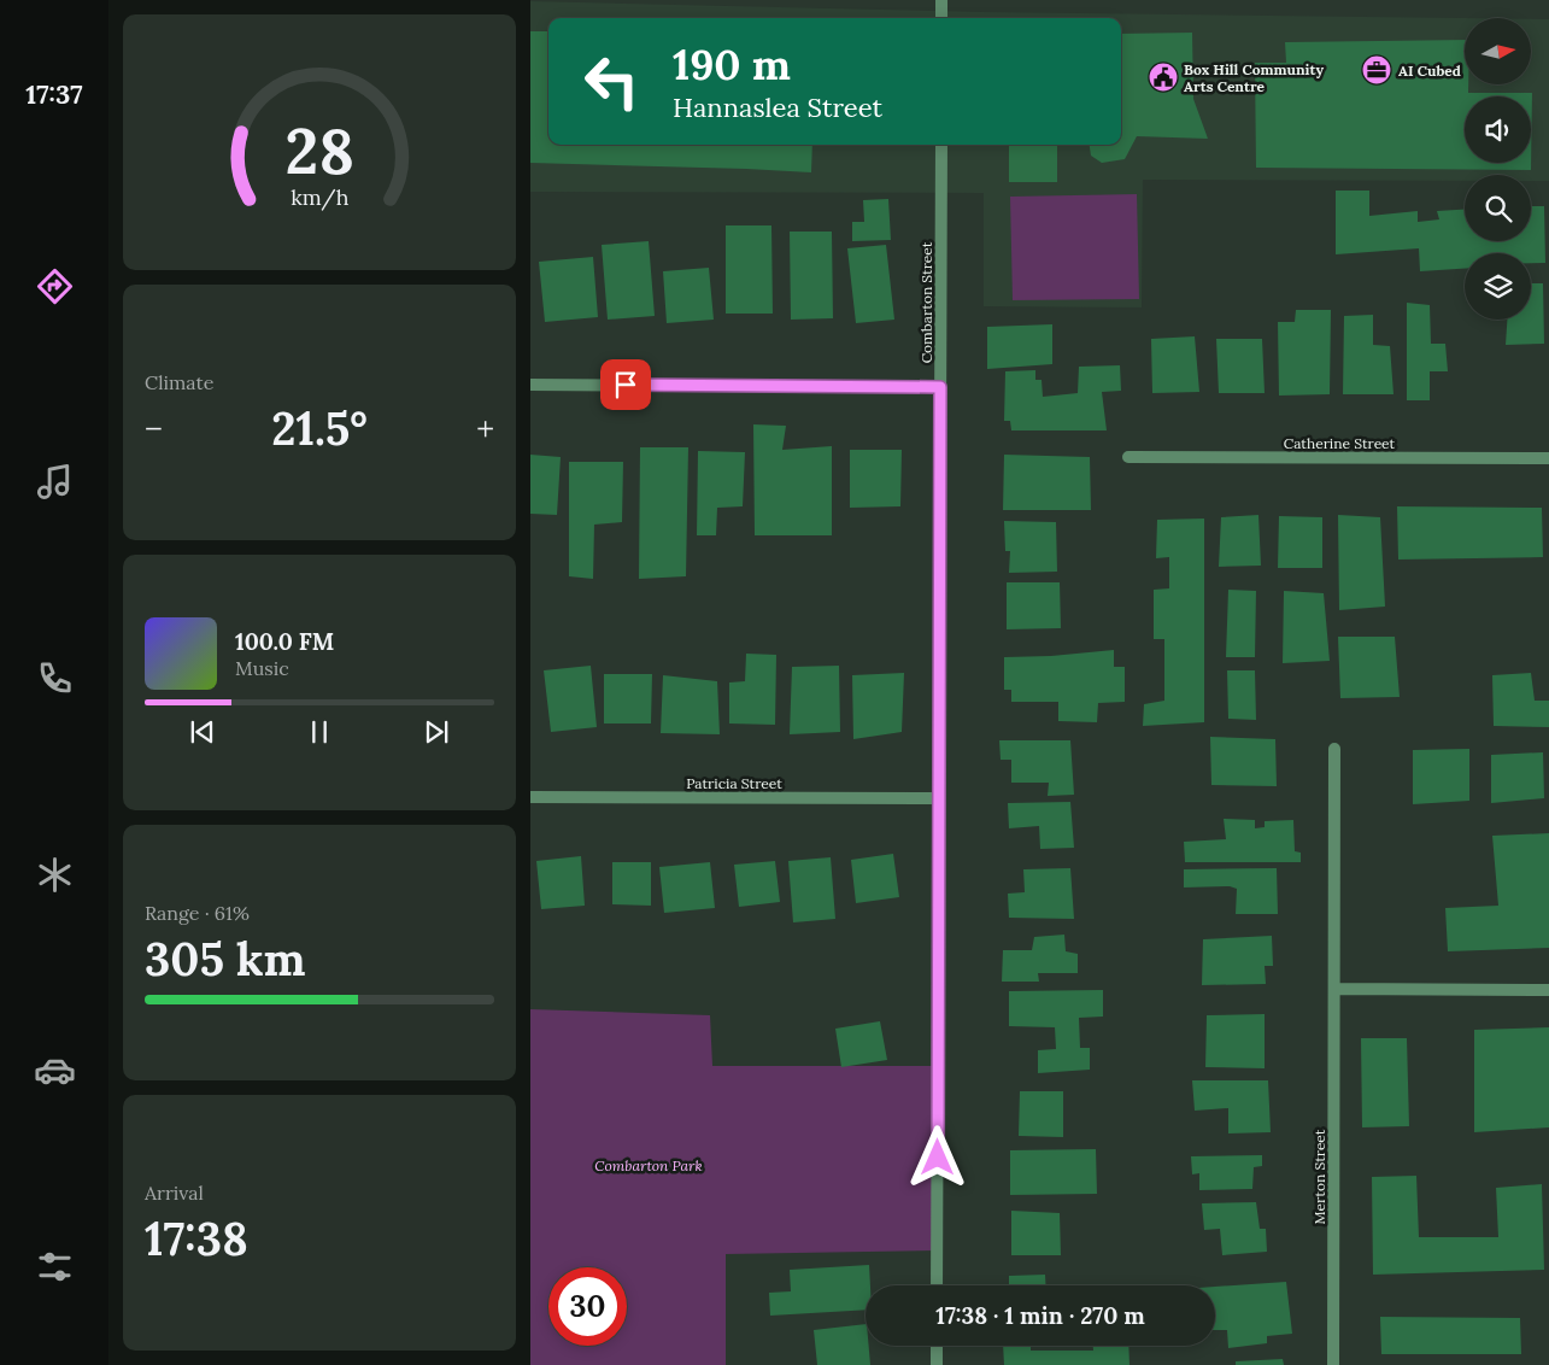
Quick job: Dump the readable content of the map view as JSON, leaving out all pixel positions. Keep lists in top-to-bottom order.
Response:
{
  "streets": {
    "street": [
      "Combarton Street",
      "Catherine Street",
      "Patricia Street",
      "Merton Street"
    ]
  },
  "crossings": [
    ["Combarton Street", "Patricia Street"]
  ],
  "parks": ["Combarton Park"],
  "places": {
    "office": ["AI Cubed"],
    "public building": ["Box Hill Community Arts Centre"]
  },
  "north": "right",
  "page": {
    "tabs": "17:37",
    "turn": ["190 m", "Hannaslea Street"],
    "tile": [
      "Climate",
      ["Range · 61%", "305 km"],
      ["Arrival", "17:38"]
    ],
    "heat": ["−", "21.5°", "+"],
    "song": ["100.0 FM", "Music"],
    "limit": "30",
    "trip": "17:38 · 1 min · 270 m",
    "gauge": ["28", "km/h"]
  }
}
